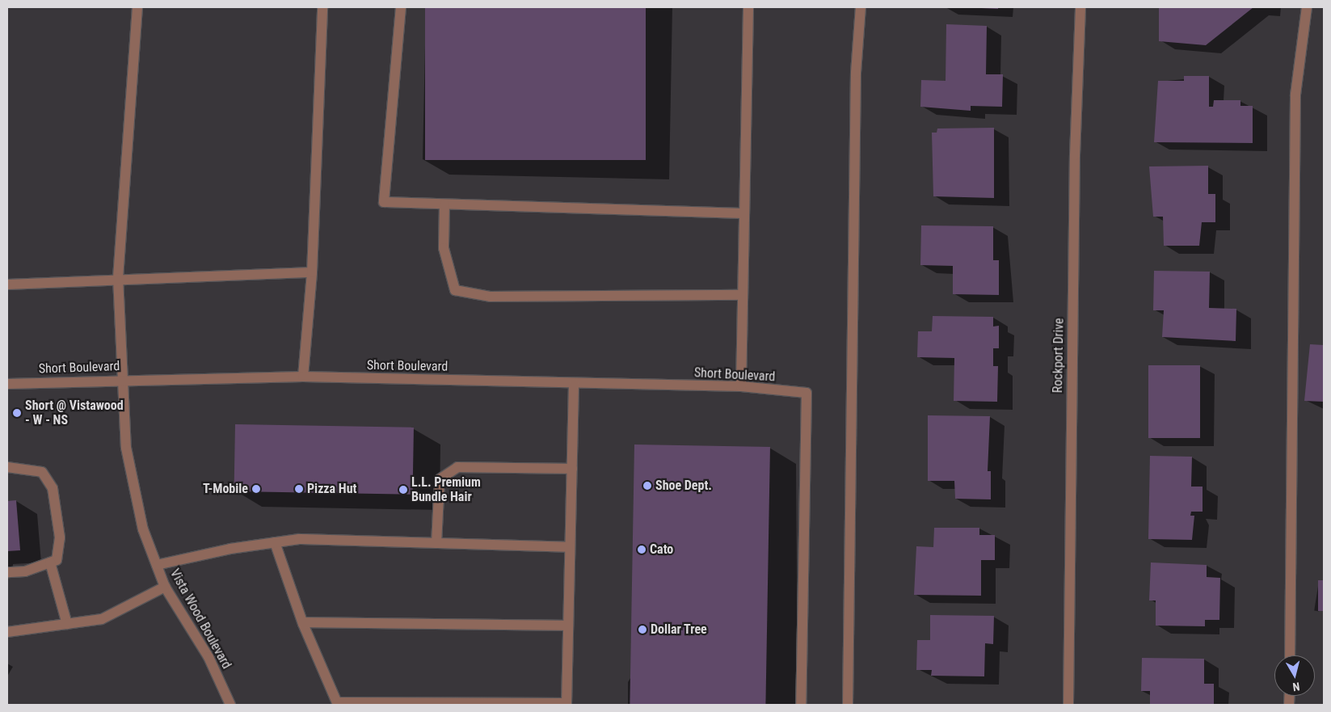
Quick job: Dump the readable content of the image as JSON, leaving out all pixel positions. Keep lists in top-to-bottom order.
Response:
{
  "streets": {
    "street": ["Rockport Drive", "Short Boulevard", "Vista Wood Boulevard"]
  },
  "crossings": [
    ["Short Boulevard", "Vista Wood Boulevard"]
  ],
  "places": [
    "Short @ Vistawood - W - NS",
    "Shoe Dept.",
    "T-Mobile",
    "Pizza Hut",
    "L.L. Premium Bundle Hair",
    "Cato",
    "Dollar Tree"
  ],
  "north": "bottom"
}
